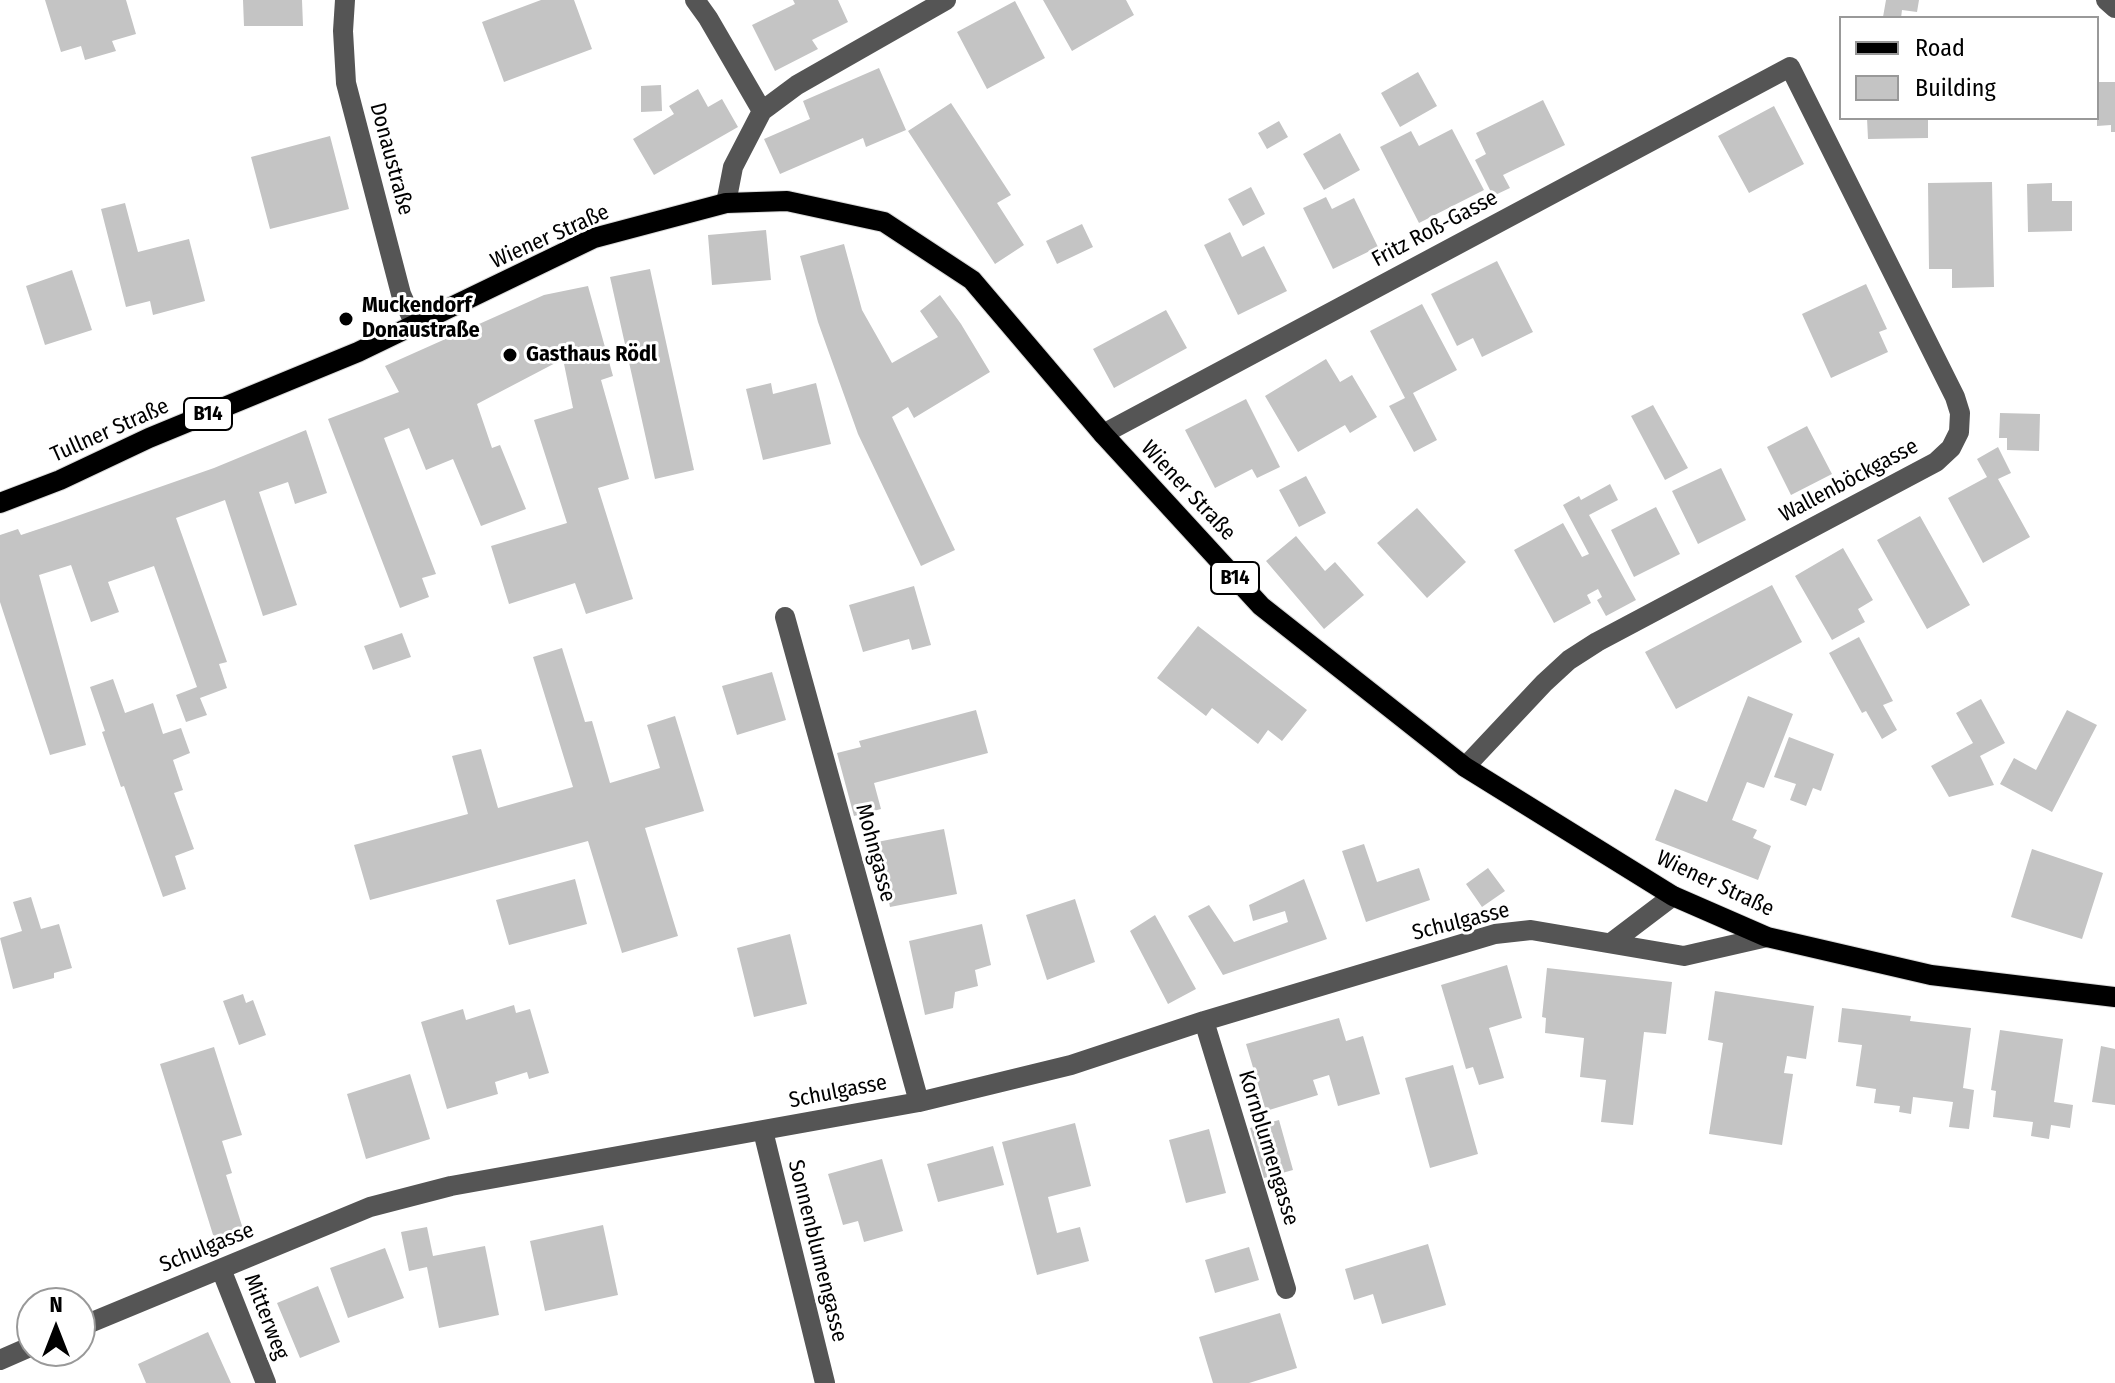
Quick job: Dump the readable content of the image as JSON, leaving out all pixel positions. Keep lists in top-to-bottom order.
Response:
{
  "streets": {
    "main road": ["Wiener Straße", "B14", "Tullner Straße"],
    "street": [
      "Donaustraße",
      "Fritz Roß-Gasse",
      "Wallenböckgasse",
      "Mohngasse",
      "Schulgasse",
      "Kornblumengasse",
      "Sonnenblumengasse",
      "Mitterweg"
    ]
  },
  "crossings": [
    ["Donaustraße", "Wiener Straße"],
    ["Donaustraße", "Tullner Straße"],
    ["Fritz Roß-Gasse", "Wiener Straße"],
    ["Fritz Roß-Gasse", "Wallenböckgasse"],
    ["Wiener Straße", "Tullner Straße"],
    ["Wiener Straße", "Wallenböckgasse"],
    ["Wiener Straße", "Schulgasse"],
    ["Mohngasse", "Schulgasse"],
    ["Schulgasse", "Kornblumengasse"],
    ["Schulgasse", "Sonnenblumengasse"],
    ["Schulgasse", "Mitterweg"]
  ],
  "places": ["Muckendorf Donaustraße", "Gasthaus Rödl"],
  "legend": ["Road", "Building"],
  "north": "top"
}
